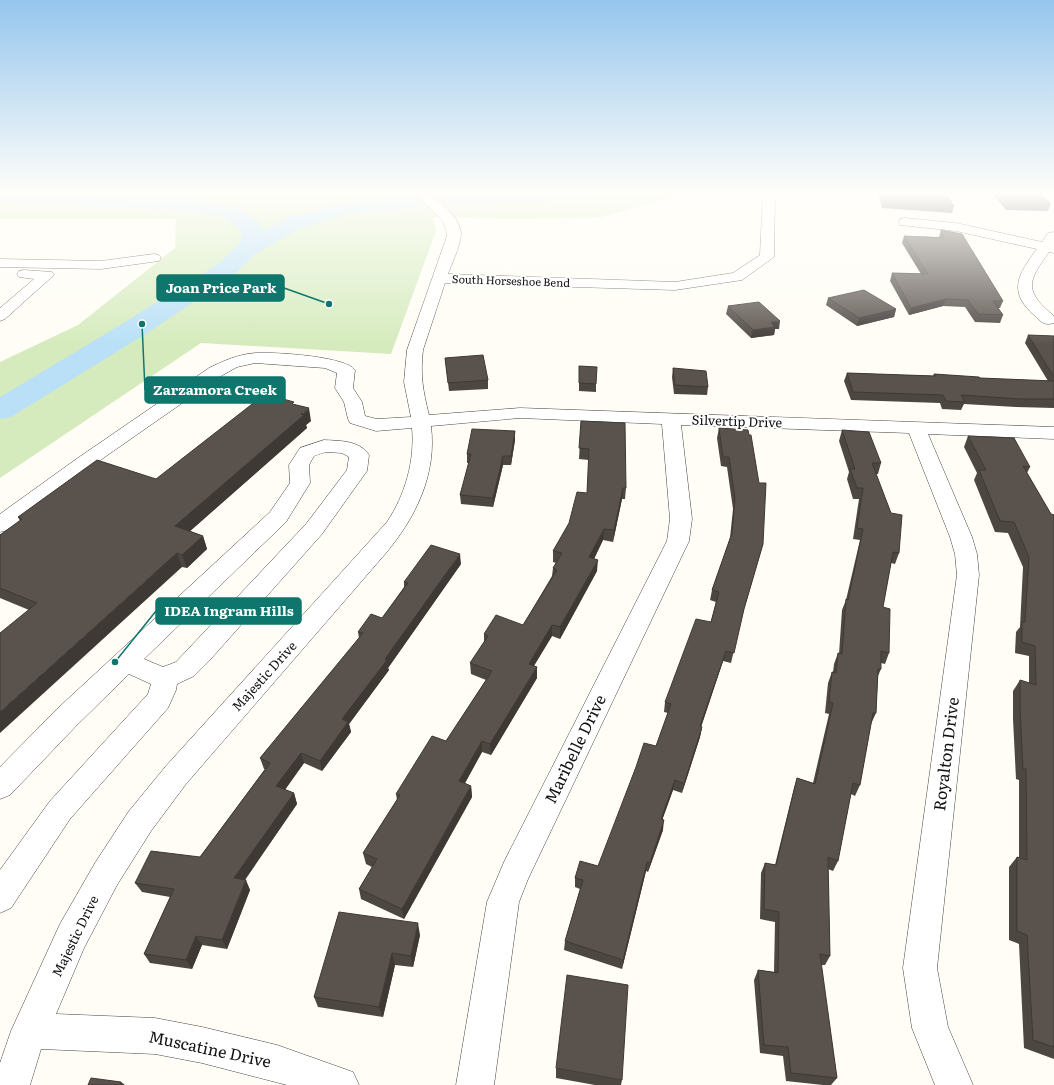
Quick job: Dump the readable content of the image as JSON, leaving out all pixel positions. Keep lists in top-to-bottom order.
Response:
{
  "streets": {
    "street": [
      "South Horseshoe Bend",
      "Silvertip Drive",
      "Majestic Drive",
      "Maribelle Drive",
      "Royalton Drive",
      "Muscatine Drive"
    ]
  },
  "crossings": [
    ["South Horseshoe Bend", "Majestic Drive"],
    ["Silvertip Drive", "Majestic Drive"],
    ["Silvertip Drive", "Maribelle Drive"],
    ["Silvertip Drive", "Royalton Drive"],
    ["Majestic Drive", "Muscatine Drive"]
  ],
  "places": ["Joan Price Park", "Zarzamora Creek", "IDEA Ingram Hills"]
}
